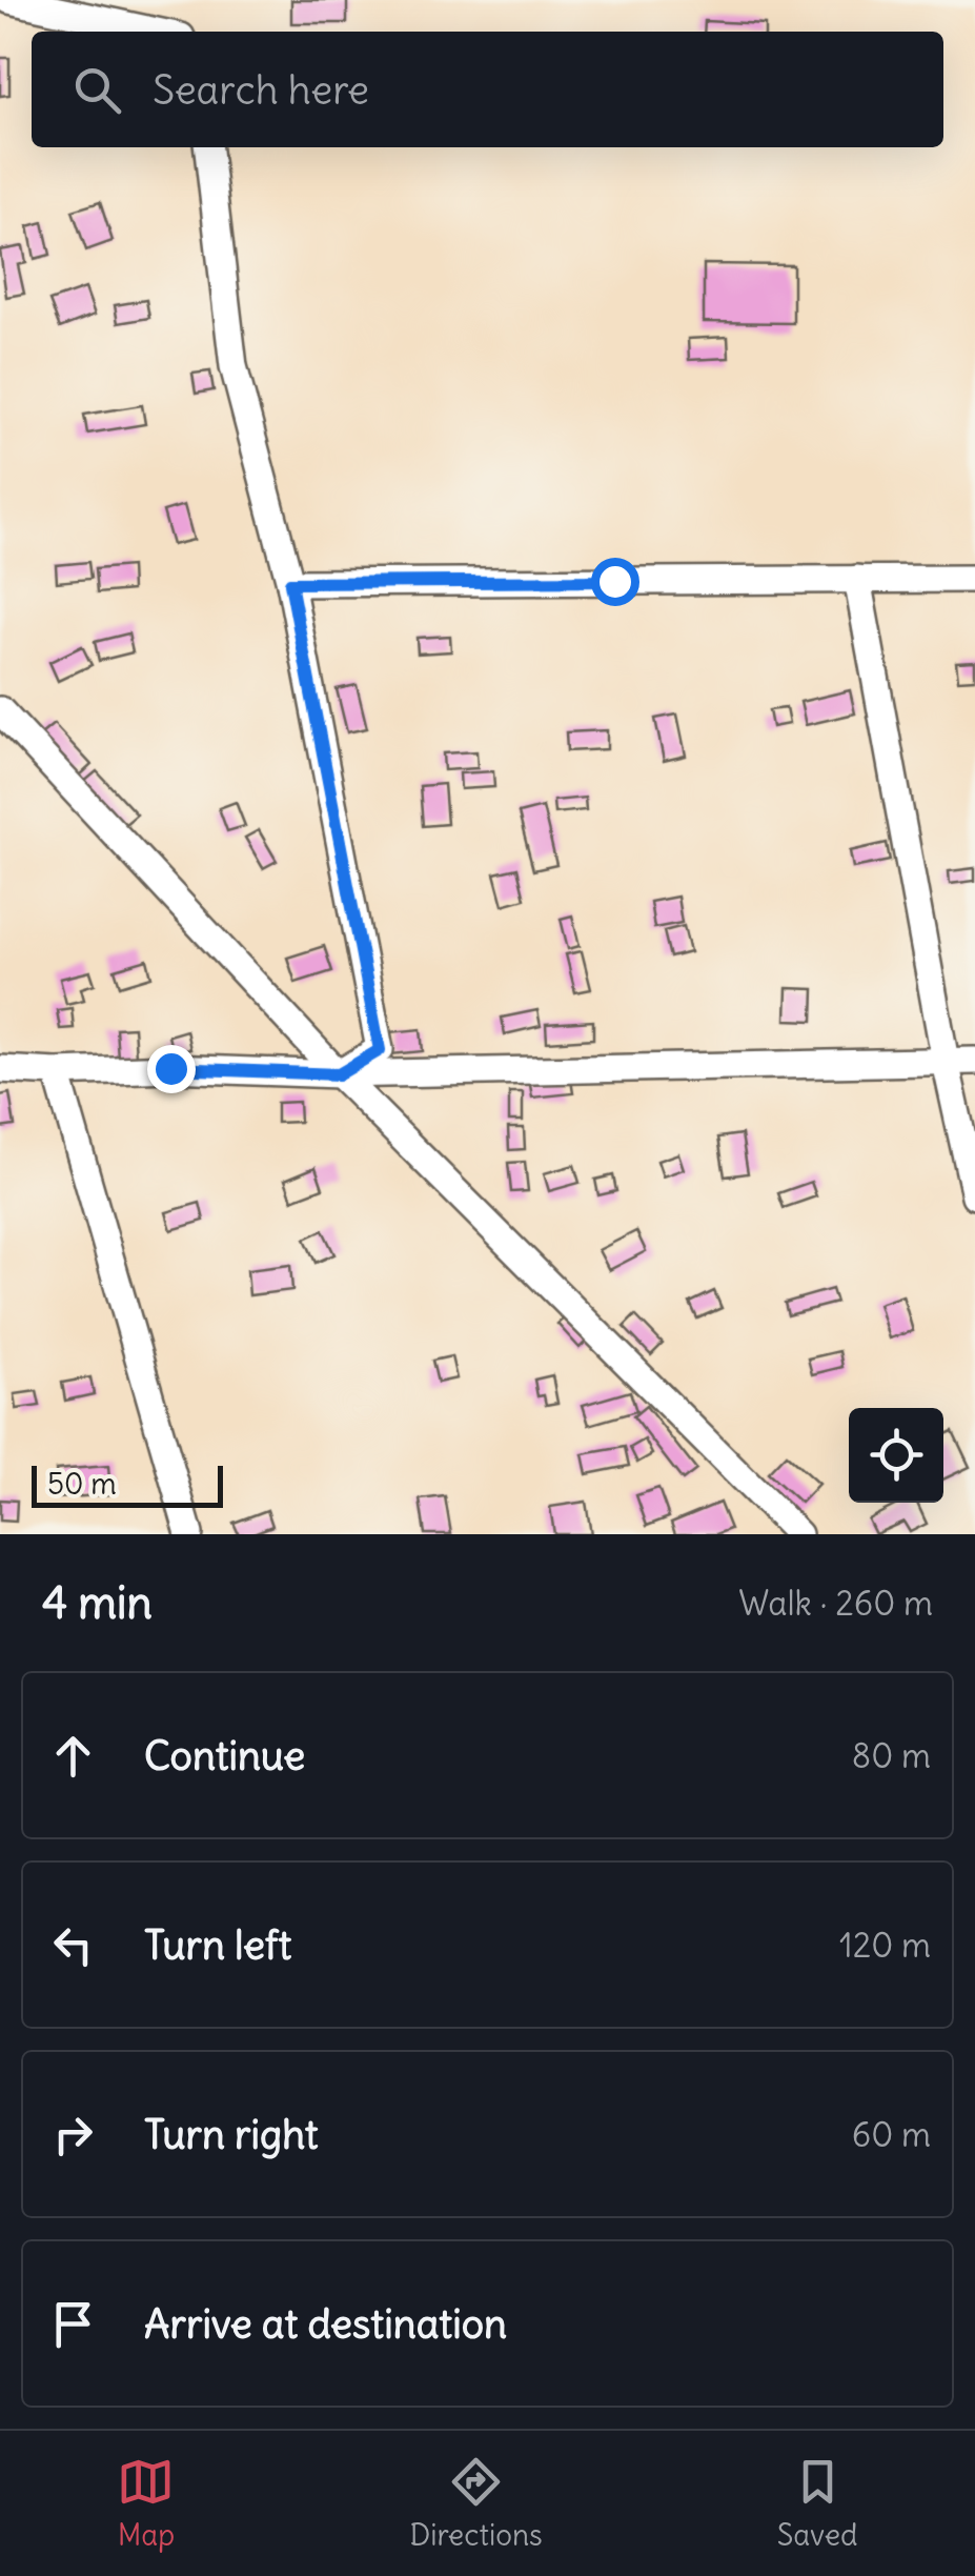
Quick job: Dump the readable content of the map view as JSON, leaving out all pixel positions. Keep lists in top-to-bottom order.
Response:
{
  "scale_bar": "50 m",
  "page": {
    "search": "Search here",
    "scale": "50 m",
    "heading": ["4 min", "Walk · 260 m"],
    "list": [
      ["Continue", "80 m"],
      ["Turn left", "120 m"],
      ["Turn right", "60 m"],
      "Arrive at destination"
    ],
    "nav": ["Map", "Directions", "Saved"]
  }
}
